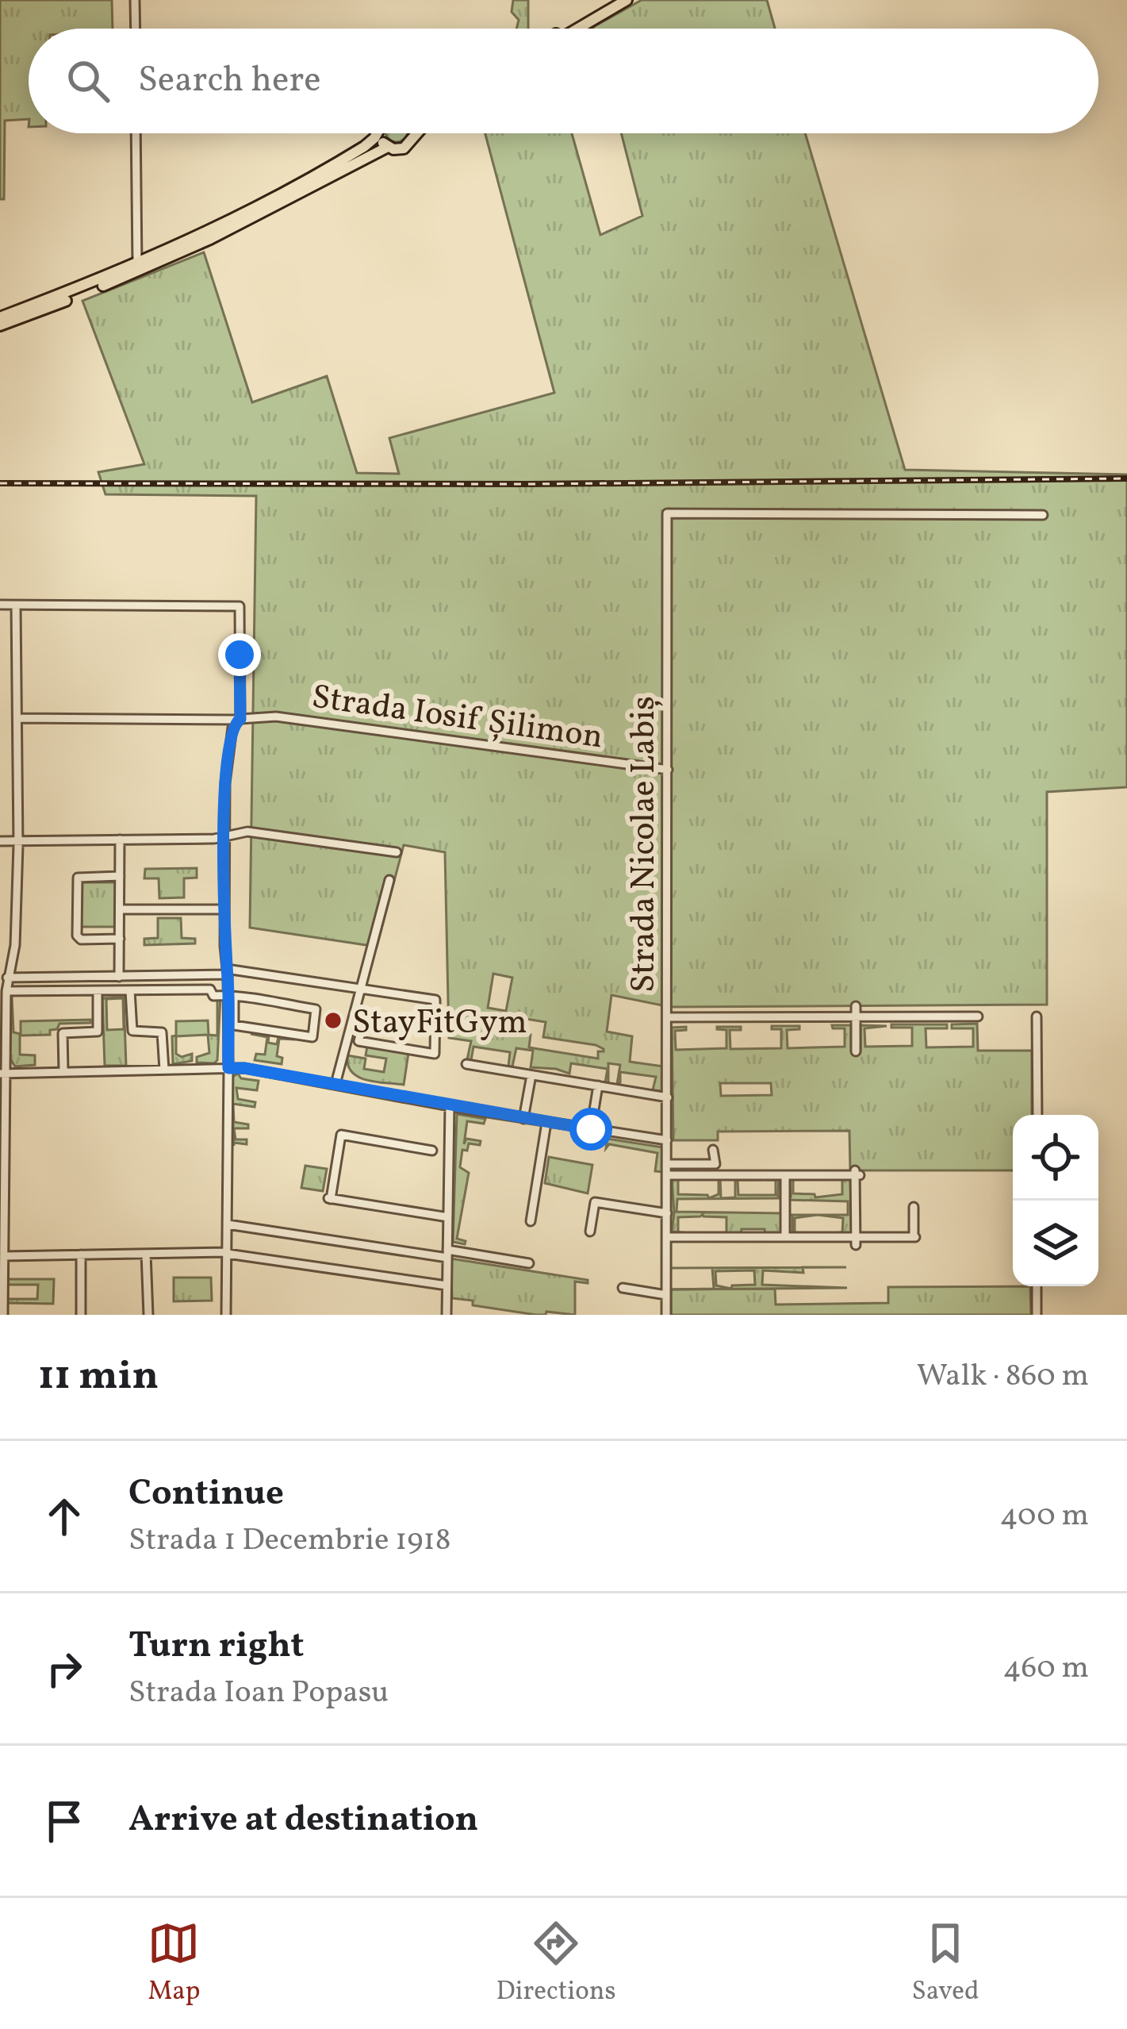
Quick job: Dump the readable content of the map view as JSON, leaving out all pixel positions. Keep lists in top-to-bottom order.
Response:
{
  "streets": {
    "street": ["Strada Iosif Șilimon", "Strada Nicolae Labiș"]
  },
  "crossings": [
    ["Strada Iosif Șilimon", "Strada Nicolae Labiș"]
  ],
  "places": ["StayFitGym"],
  "page": {
    "search": "Search here",
    "heading": ["11 min", "Walk · 860 m"],
    "list": [
      ["Continue", "Strada 1 Decembrie 1918", "400 m"],
      ["Turn right", "Strada Ioan Popasu", "460 m"],
      "Arrive at destination"
    ],
    "nav": ["Map", "Directions", "Saved"]
  }
}
